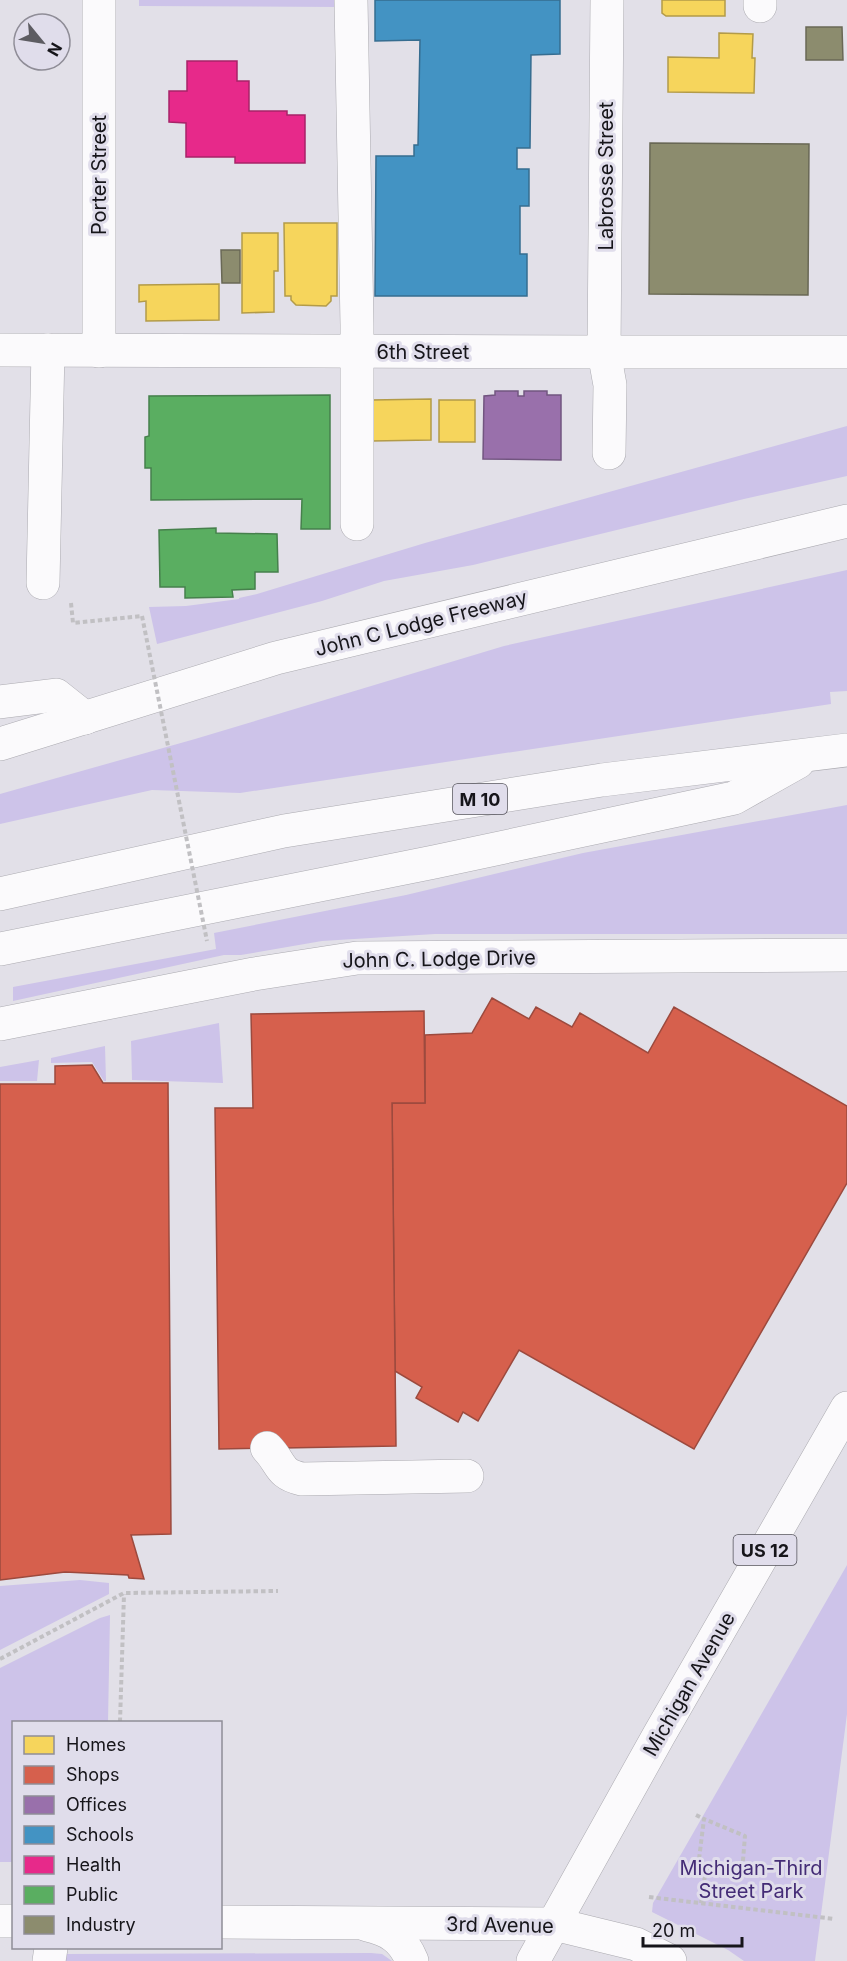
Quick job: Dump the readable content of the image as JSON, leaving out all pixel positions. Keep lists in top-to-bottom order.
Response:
{
  "streets": {
    "main road": [
      "Porter Street",
      "Labrosse Street",
      "6th Street",
      "John C Lodge Freeway",
      "M 10",
      "John C. Lodge Drive",
      "US 12",
      "Michigan Avenue",
      "3rd Avenue"
    ]
  },
  "crossings": [
    ["Porter Street", "6th Street"],
    ["Labrosse Street", "6th Street"],
    ["Michigan Avenue", "3rd Avenue"]
  ],
  "parks": ["Michigan-Third Street Park"],
  "legend": [
    "Homes",
    "Shops",
    "Offices",
    "Schools",
    "Health",
    "Public",
    "Industry"
  ],
  "scale_bar": "20 m",
  "north": "bottom right"
}
